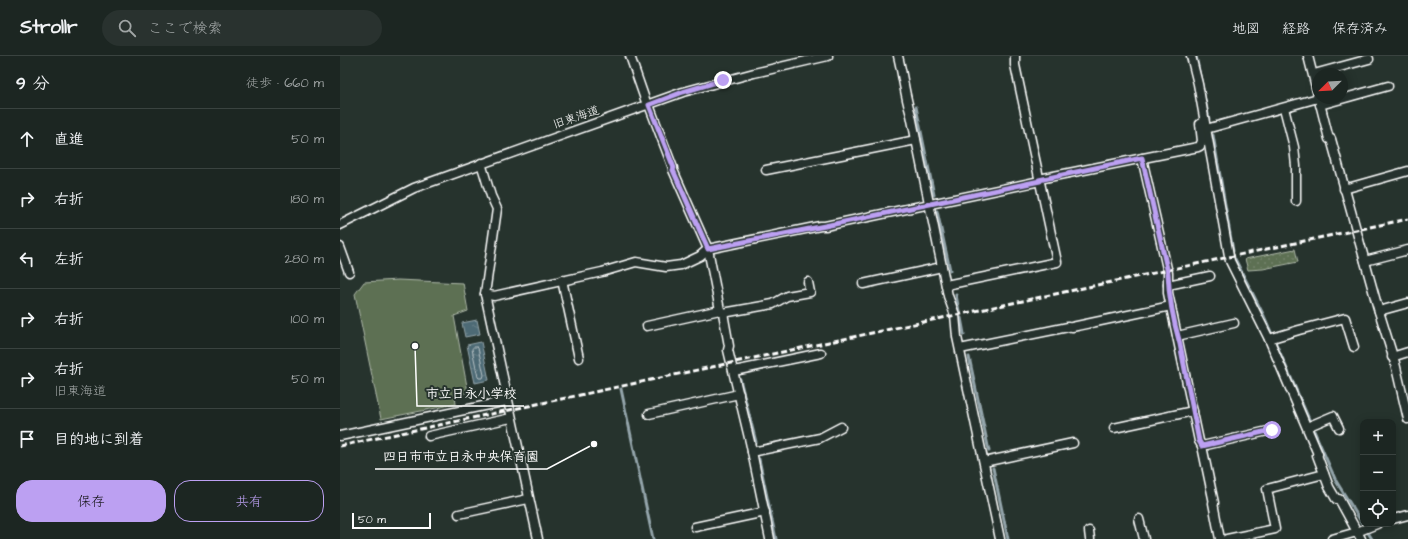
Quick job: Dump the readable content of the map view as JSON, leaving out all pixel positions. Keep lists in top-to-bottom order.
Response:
{
  "streets": {
    "street": ["旧東海道"]
  },
  "places": ["市立日永小学校", "四日市市立日永中央保育園"],
  "scale_bar": "50 m",
  "north": "bottom left",
  "page": {
    "header": "Strollr",
    "search": "ここで検索",
    "nav": ["地図", "経路", "保存済み"],
    "heading": ["9 分", "徒歩 · 660 m"],
    "list": [
      ["直進", "50 m"],
      ["右折", "180 m"],
      ["左折", "280 m"],
      ["右折", "100 m"],
      ["右折", "旧東海道", "50 m"],
      "目的地に到着"
    ],
    "map_buttons": ["+", "−"],
    "buttons": ["保存", "共有"],
    "scale": "50 m"
  }
}
